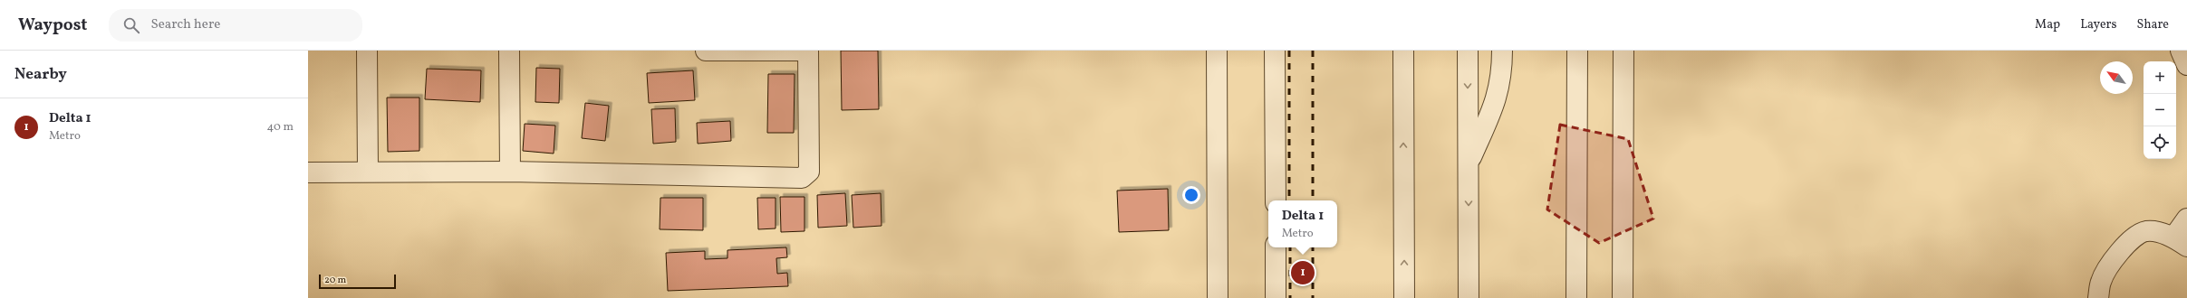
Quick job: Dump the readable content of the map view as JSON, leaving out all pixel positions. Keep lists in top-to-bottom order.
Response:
{
  "scale_bar": "20 m",
  "north": "top left",
  "page": {
    "header": "Waypost",
    "search": "Search here",
    "nav": ["Map", "Layers", "Share"],
    "heading": "Nearby",
    "map_buttons": ["+", "−"],
    "list": [
      {
        "mark": "1",
        "name": "Delta 1",
        "note": "Metro",
        "value": "40 m"
      }
    ],
    "popup": ["Delta 1", "Metro"],
    "pins": "1",
    "scale": "20 m"
  }
}
